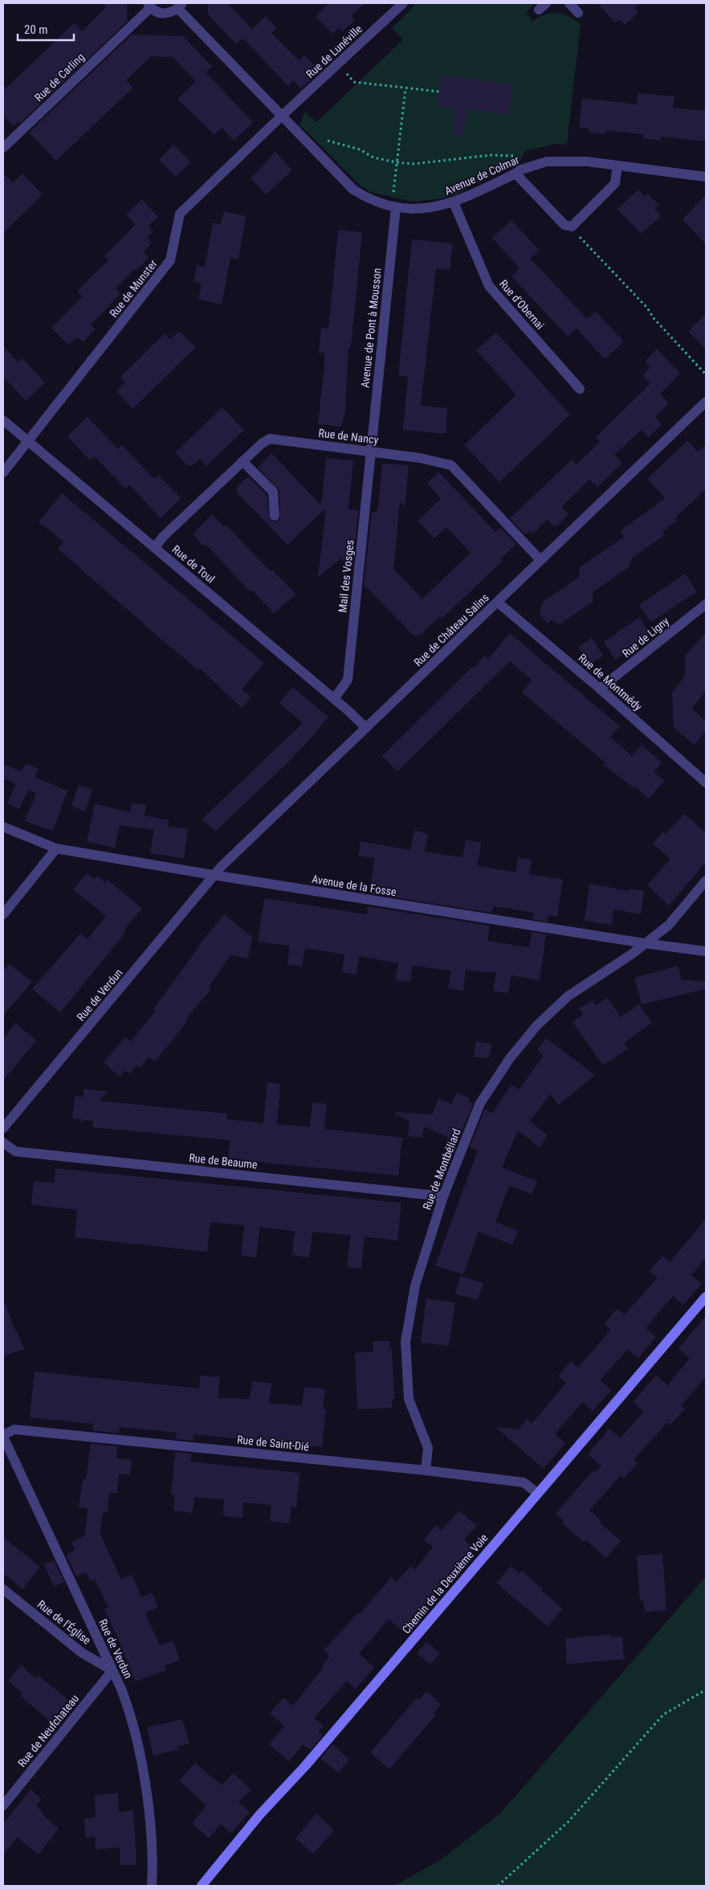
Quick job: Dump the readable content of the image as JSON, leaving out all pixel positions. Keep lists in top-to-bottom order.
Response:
{
  "streets": {
    "street": [
      "Rue de Lunéville",
      "Rue de Carling",
      "Avenue de Colmar",
      "Rue de Munster",
      "Rue d'Obernai",
      "Avenue de Pont à Mousson",
      "Rue de Nancy",
      "Rue de Toul",
      "Mail des Vosges",
      "Rue de Château Salins",
      "Rue de Ligny",
      "Rue de Montmédy",
      "Avenue de la Fosse",
      "Rue de Verdun",
      "Rue de Beaume",
      "Rue de Montbéliard",
      "Rue de Saint-Dié",
      "Chemin de la Deuxième Voie",
      "Rue de l'Église",
      "Rue de Neufchateau"
    ]
  },
  "crossings": [
    ["Rue de Lunéville", "Avenue de Colmar"],
    ["Rue de Lunéville", "Rue de Munster"],
    ["Avenue de Colmar", "Rue de Munster"],
    ["Avenue de Colmar", "Rue d'Obernai"],
    ["Avenue de Colmar", "Avenue de Pont à Mousson"],
    ["Rue de Munster", "Rue de Toul"],
    ["Avenue de Pont à Mousson", "Rue de Nancy"],
    ["Avenue de Pont à Mousson", "Mail des Vosges"],
    ["Rue de Nancy", "Rue de Toul"],
    ["Rue de Nancy", "Mail des Vosges"],
    ["Rue de Nancy", "Rue de Château Salins"],
    ["Rue de Toul", "Mail des Vosges"],
    ["Rue de Toul", "Rue de Château Salins"],
    ["Rue de Château Salins", "Rue de Montmédy"],
    ["Rue de Château Salins", "Avenue de la Fosse"],
    ["Rue de Château Salins", "Rue de Verdun"],
    ["Rue de Ligny", "Rue de Montmédy"],
    ["Avenue de la Fosse", "Rue de Verdun"],
    ["Avenue de la Fosse", "Rue de Montbéliard"],
    ["Rue de Verdun", "Rue de Saint-Dié"],
    ["Rue de Verdun", "Rue de l'Église"],
    ["Rue de Verdun", "Rue de Neufchateau"],
    ["Rue de Beaume", "Rue de Montbéliard"],
    ["Rue de Montbéliard", "Rue de Saint-Dié"],
    ["Rue de Saint-Dié", "Chemin de la Deuxième Voie"],
    ["Rue de l'Église", "Rue de Neufchateau"]
  ],
  "scale_bar": "20 m"
}
